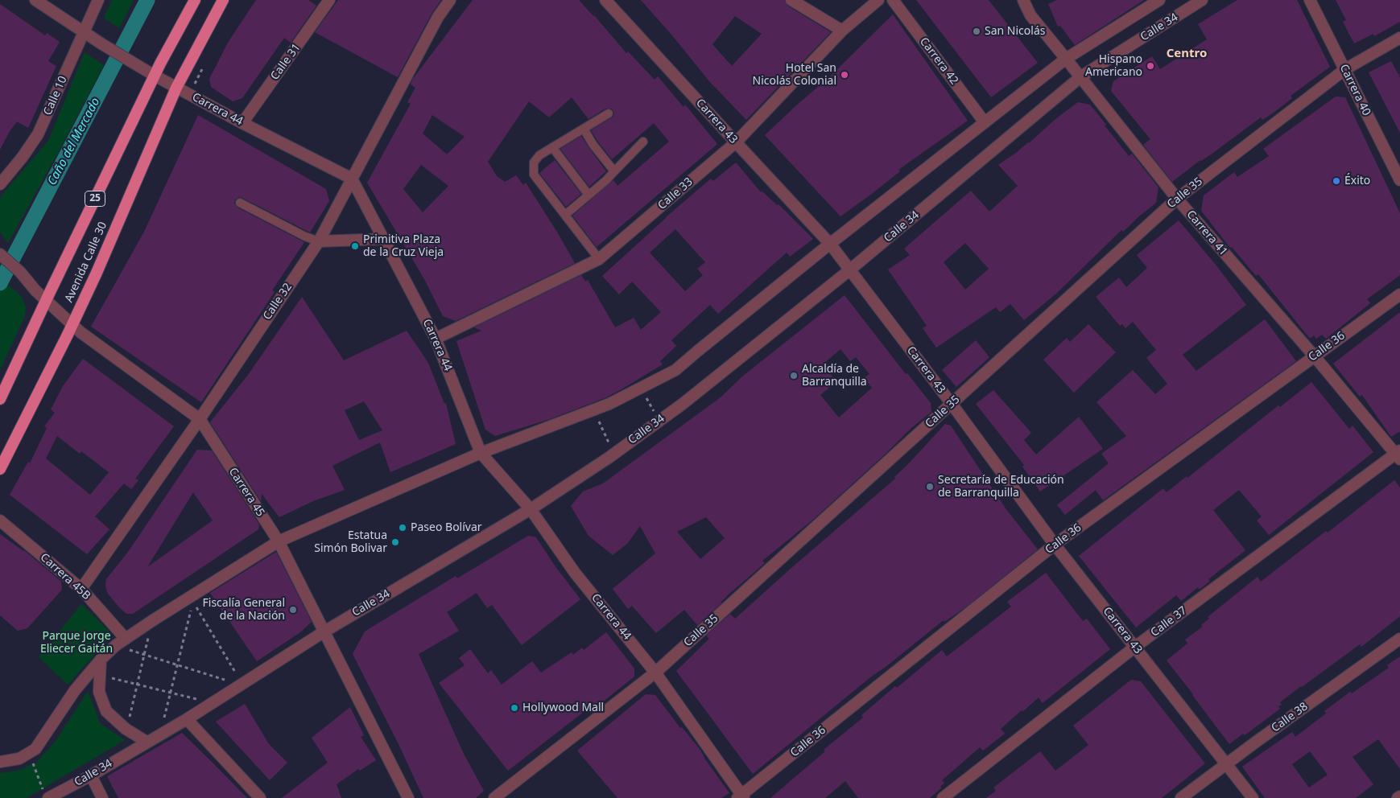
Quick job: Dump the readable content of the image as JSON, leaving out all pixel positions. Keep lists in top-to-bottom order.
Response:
{
  "streets": {
    "highway": ["25", "Avenida Calle 30"],
    "street": [
      "Calle 34",
      "Carrera 42",
      "Calle 31",
      "Carrera 40",
      "Calle 10",
      "Carrera 44",
      "Carrera 43",
      "Calle 35",
      "Calle 33",
      "Carrera 41",
      "Calle 32",
      "Calle 36",
      "Carrera 45",
      "Carrera 45B",
      "Calle 37",
      "Calle 38"
    ]
  },
  "crossings": [
    ["Calle 34", "Carrera 42"],
    ["Calle 34", "Carrera 44"],
    ["Calle 34", "Carrera 43"],
    ["Calle 34", "Carrera 41"],
    ["Calle 34", "Carrera 45"],
    ["Calle 34", "Carrera 45B"],
    ["Calle 31", "Carrera 44"],
    ["Carrera 40", "Calle 35"],
    ["Calle 10", "Carrera 44"],
    ["Carrera 44", "Calle 35"],
    ["Carrera 44", "Calle 33"],
    ["Carrera 44", "Avenida Calle 30"],
    ["Carrera 44", "Calle 32"],
    ["Carrera 44", "Calle 36"],
    ["Carrera 43", "Calle 35"],
    ["Carrera 43", "Calle 33"],
    ["Carrera 43", "Calle 36"],
    ["Carrera 43", "Calle 37"],
    ["Carrera 43", "Calle 38"],
    ["Calle 35", "Carrera 41"],
    ["Carrera 41", "Calle 36"],
    ["Carrera 41", "Calle 37"],
    ["Avenida Calle 30", "Carrera 45"],
    ["Calle 32", "Carrera 45"],
    ["Calle 32", "Carrera 45B"]
  ],
  "districts": ["Centro"],
  "water": ["Caño del Mercado"],
  "parks": ["Parque Jorge Eliecer Gaitán"],
  "places": [
    "San Nicolás",
    "Hispano Americano",
    "Hotel San Nicolás Colonial",
    "Éxito",
    "Primitiva Plaza de la Cruz Vieja",
    "Alcaldía de Barranquilla",
    "Secretaría de Educación de Barranquilla",
    "Paseo Bolívar",
    "Estatua Simón Bolivar",
    "Fiscalía General de la Nación",
    "Hollywood Mall"
  ]
}
